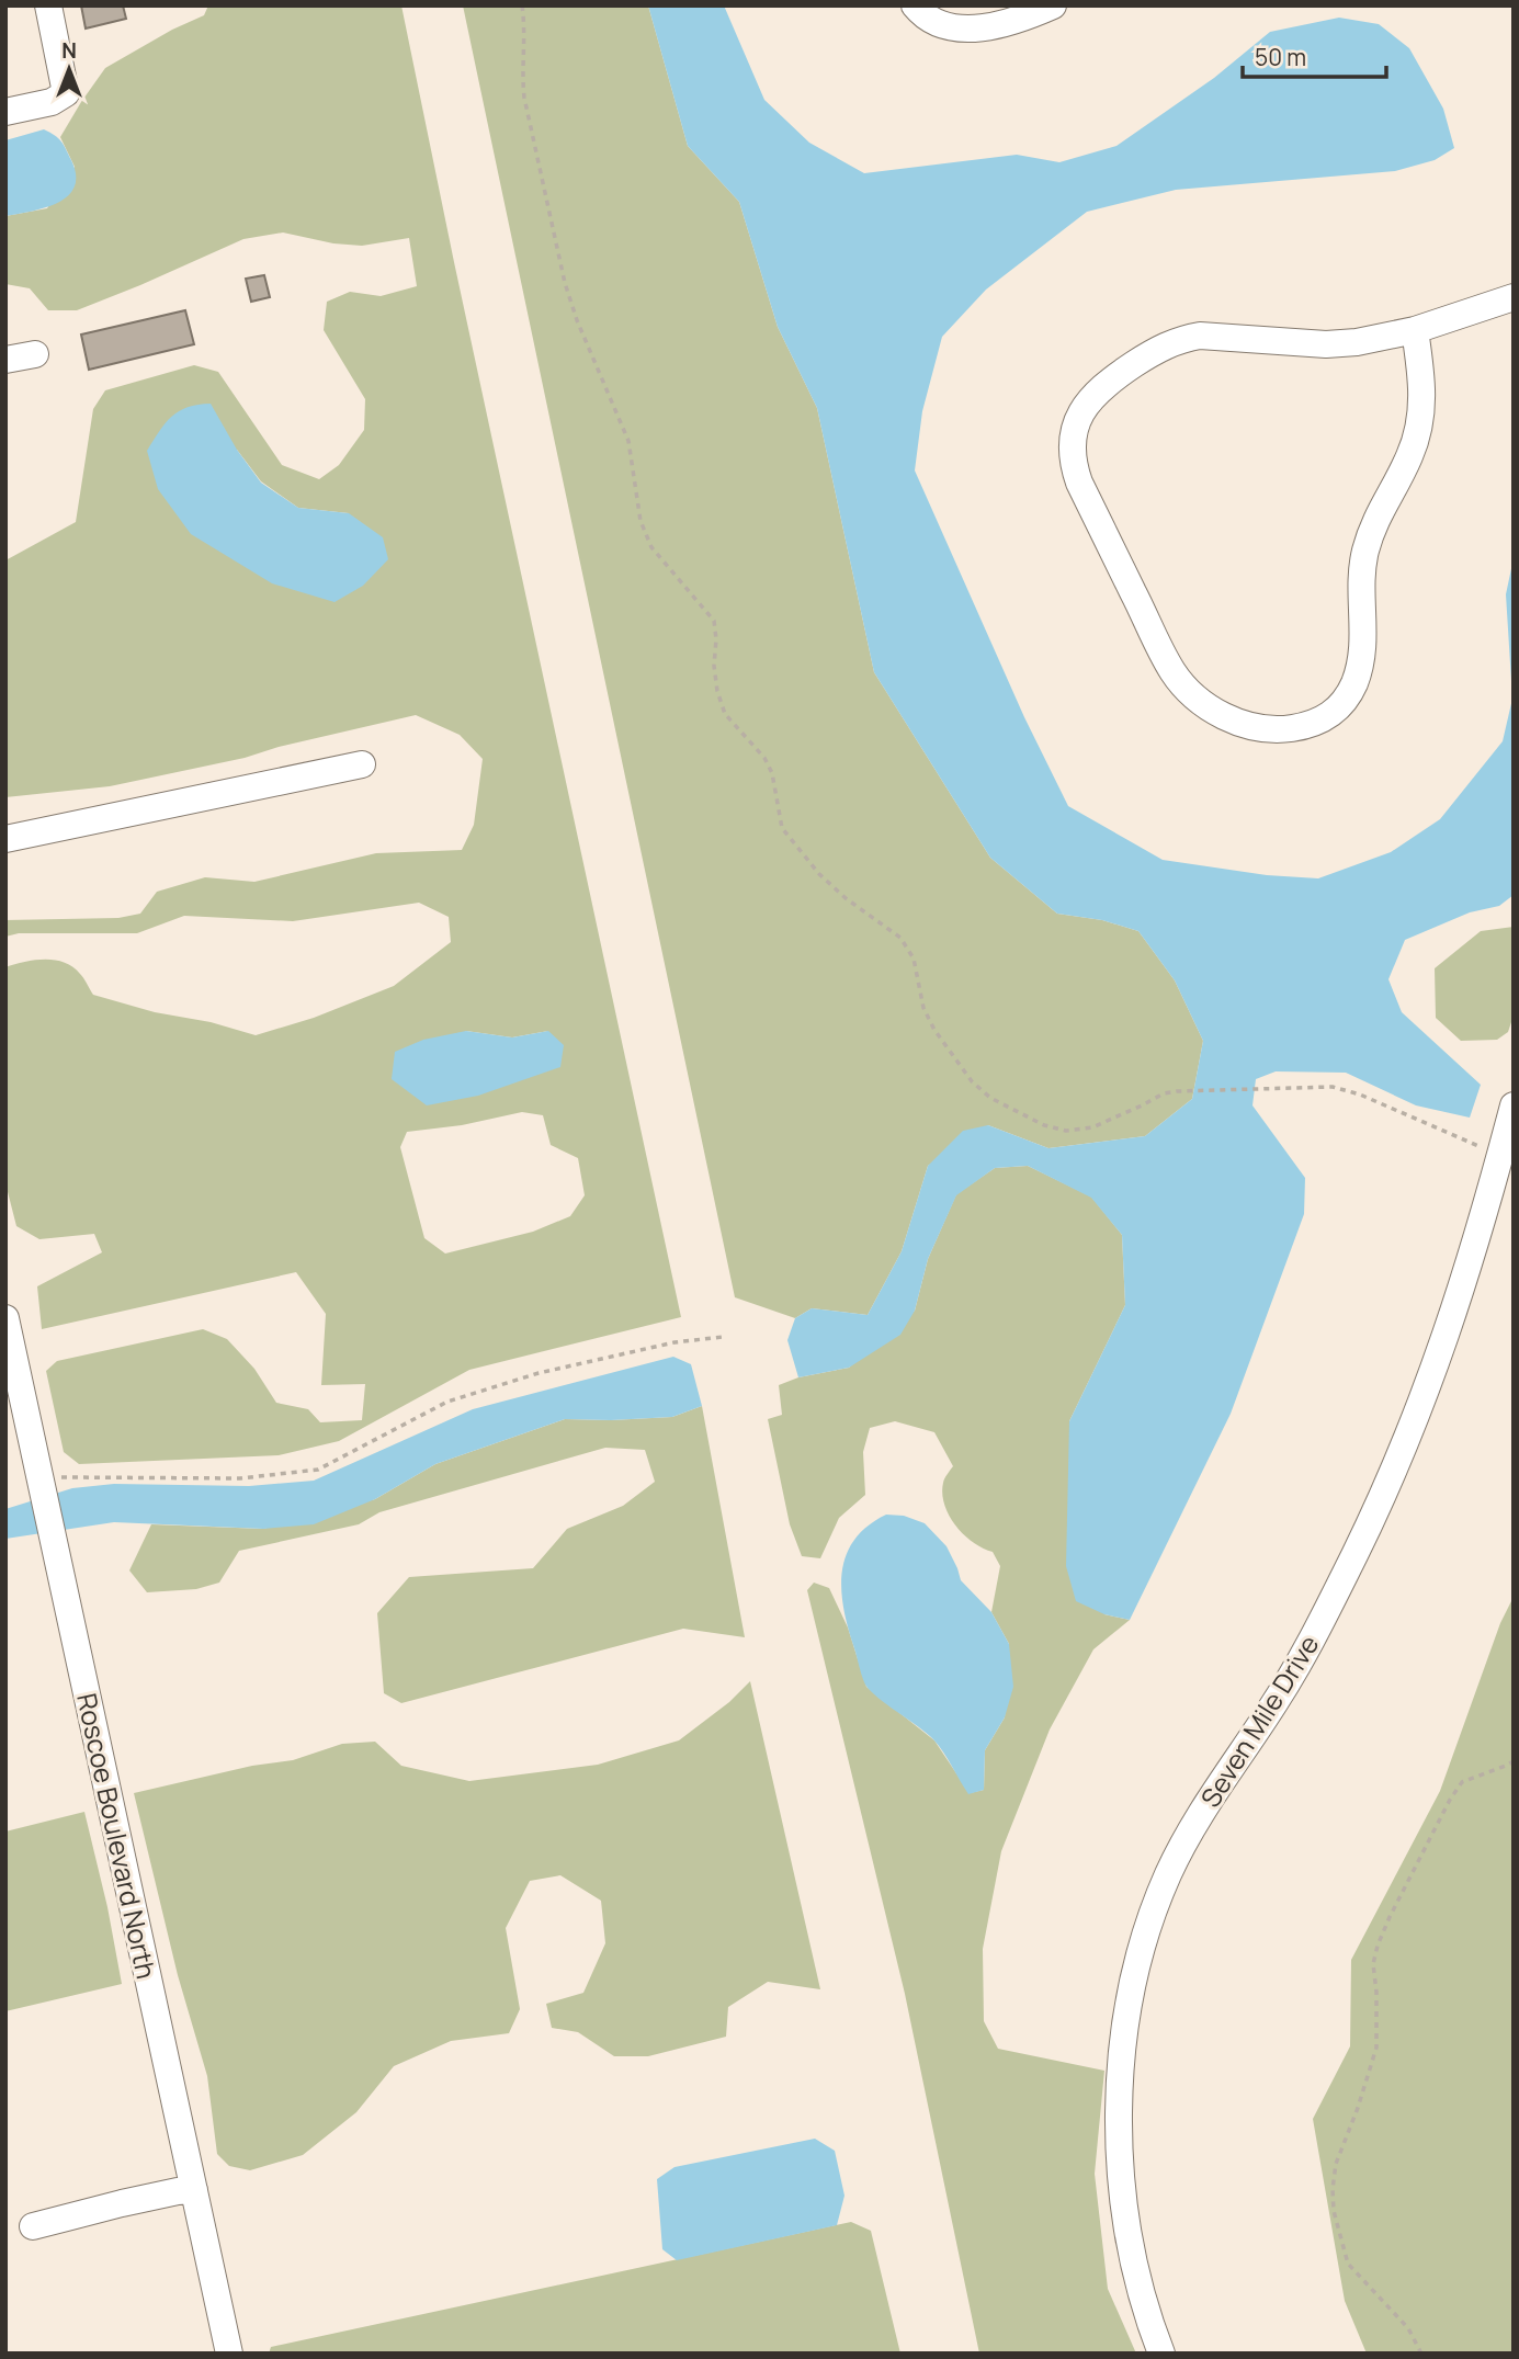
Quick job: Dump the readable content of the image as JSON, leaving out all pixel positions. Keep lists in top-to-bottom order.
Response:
{
  "streets": {
    "street": ["Seven Mile Drive", "Roscoe Boulevard North"]
  },
  "scale_bar": "50 m",
  "north": "top"
}
